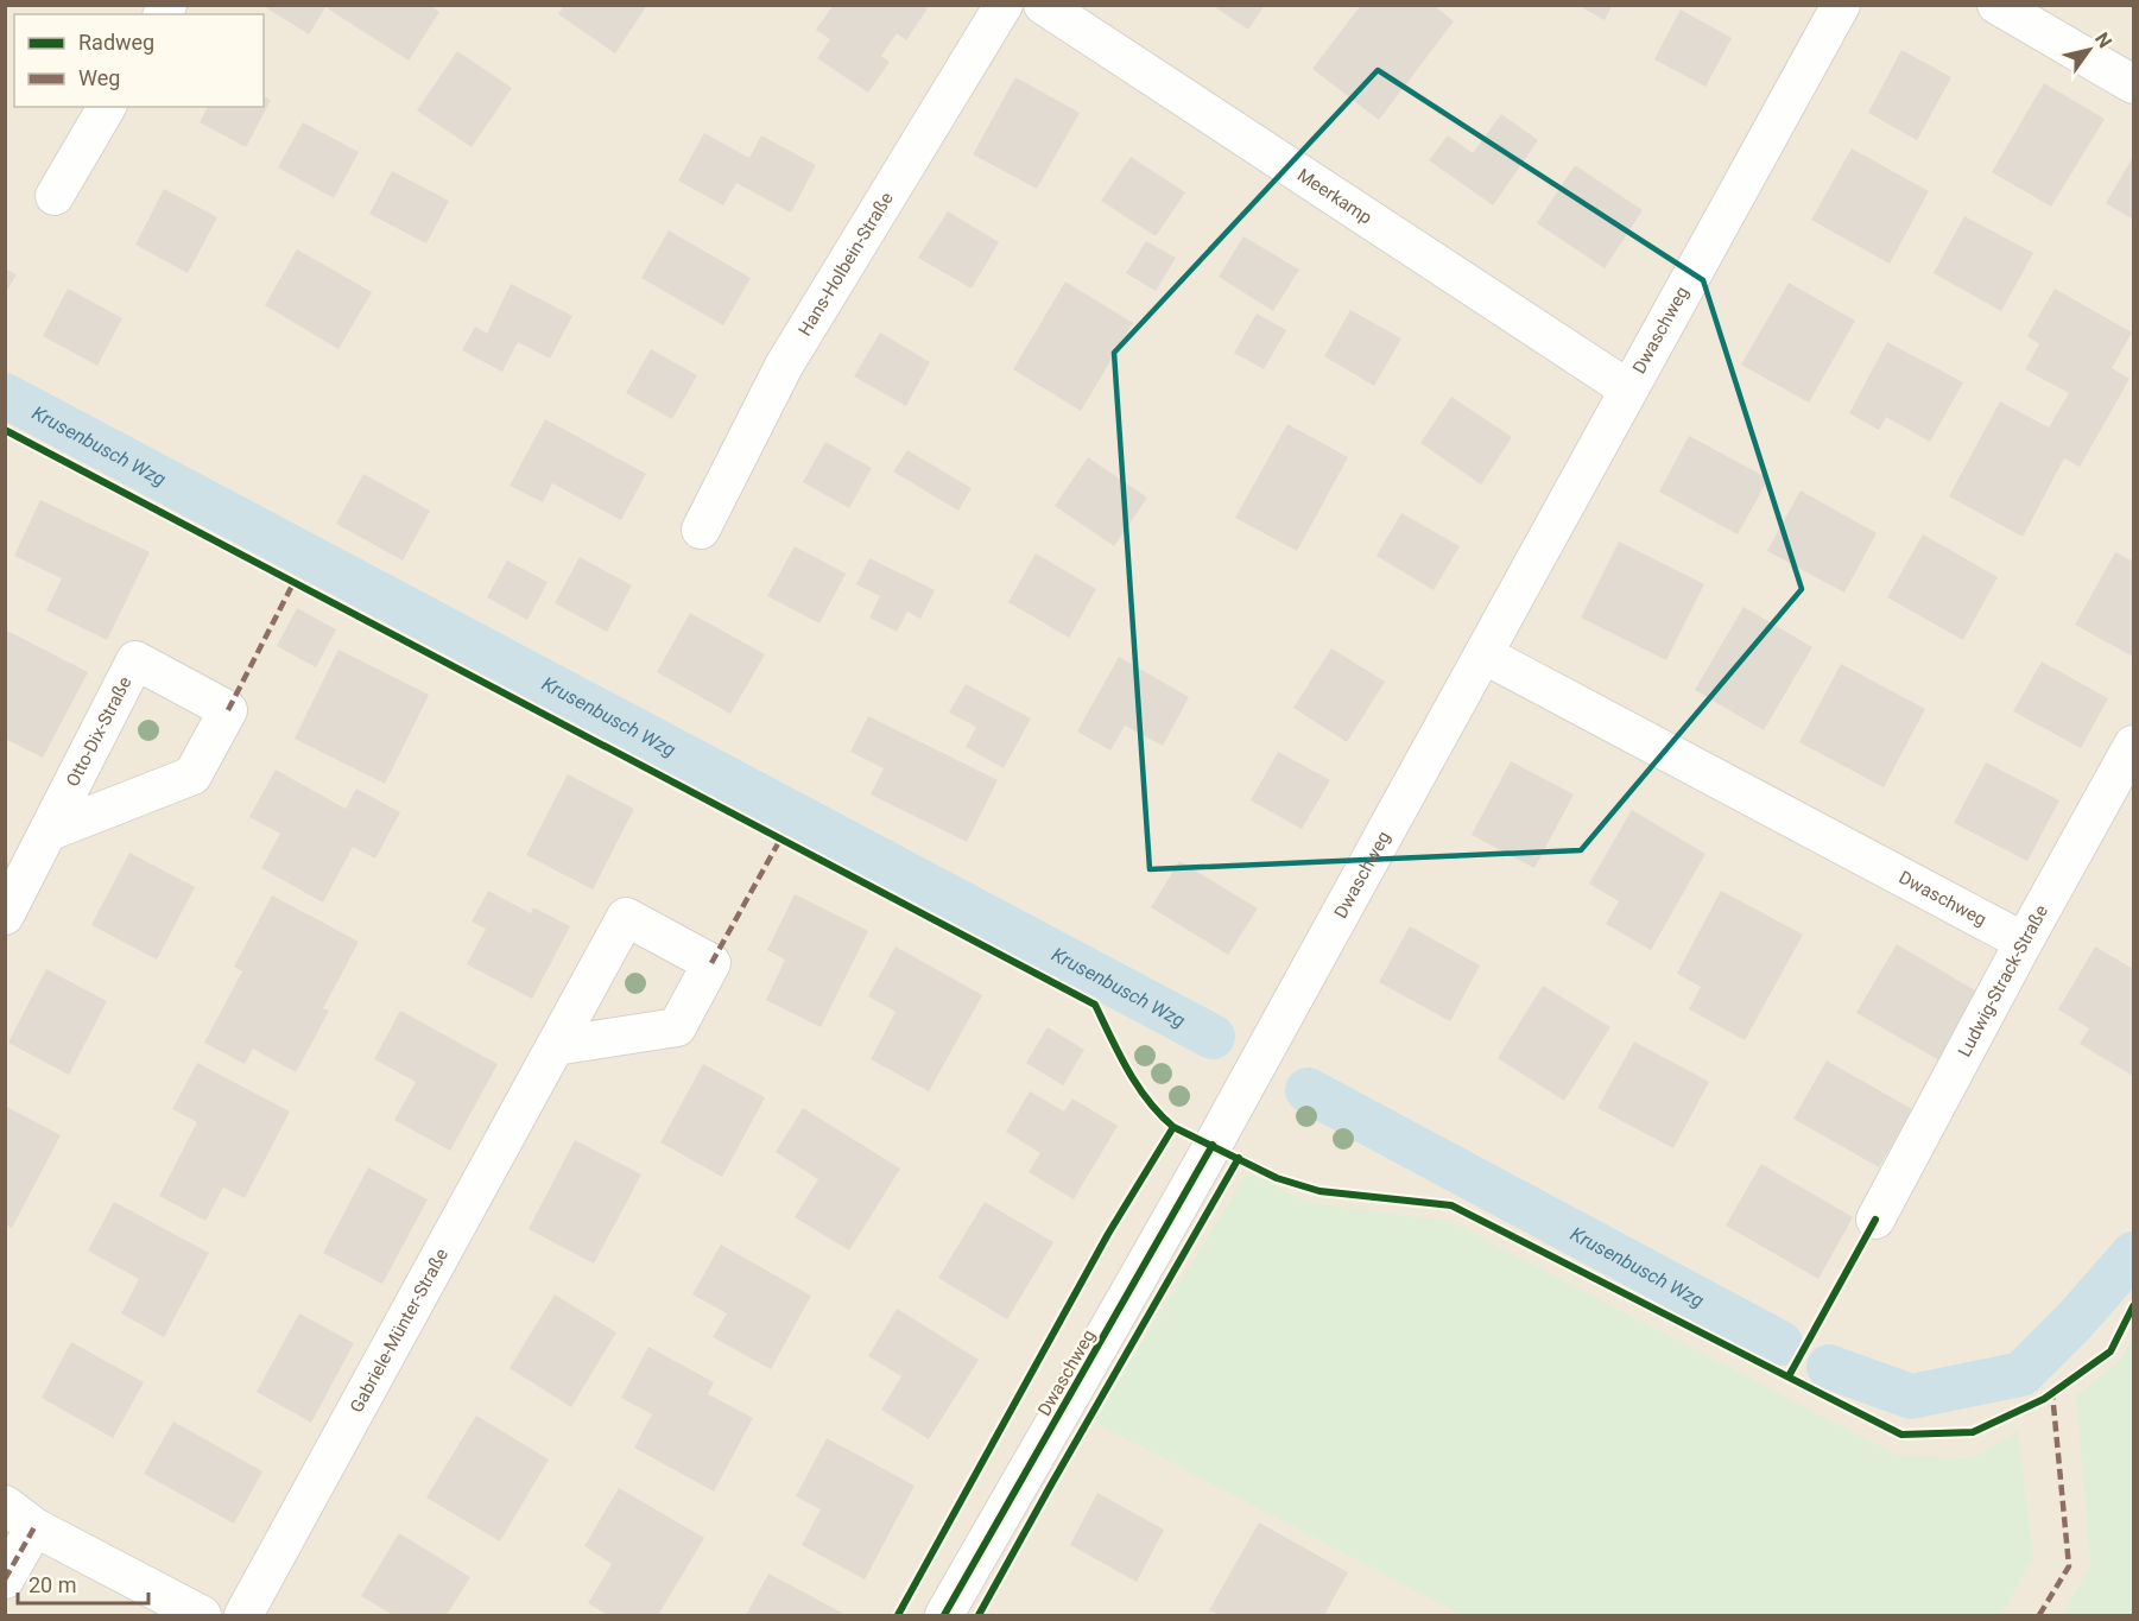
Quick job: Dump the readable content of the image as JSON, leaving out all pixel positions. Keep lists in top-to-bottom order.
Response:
{
  "streets": {
    "street": [
      "Meerkamp",
      "Hans-Holbein-Straße",
      "Dwaschweg",
      "Otto-Dix-Straße",
      "Ludwig-Strack-Straße",
      "Gabriele-Münter-Straße"
    ]
  },
  "crossings": [
    ["Meerkamp", "Dwaschweg"],
    ["Dwaschweg", "Ludwig-Strack-Straße"]
  ],
  "water": ["Krusenbusch Wzg"],
  "legend": ["Radweg", "Weg"],
  "scale_bar": "20 m",
  "north": "top right"
}
